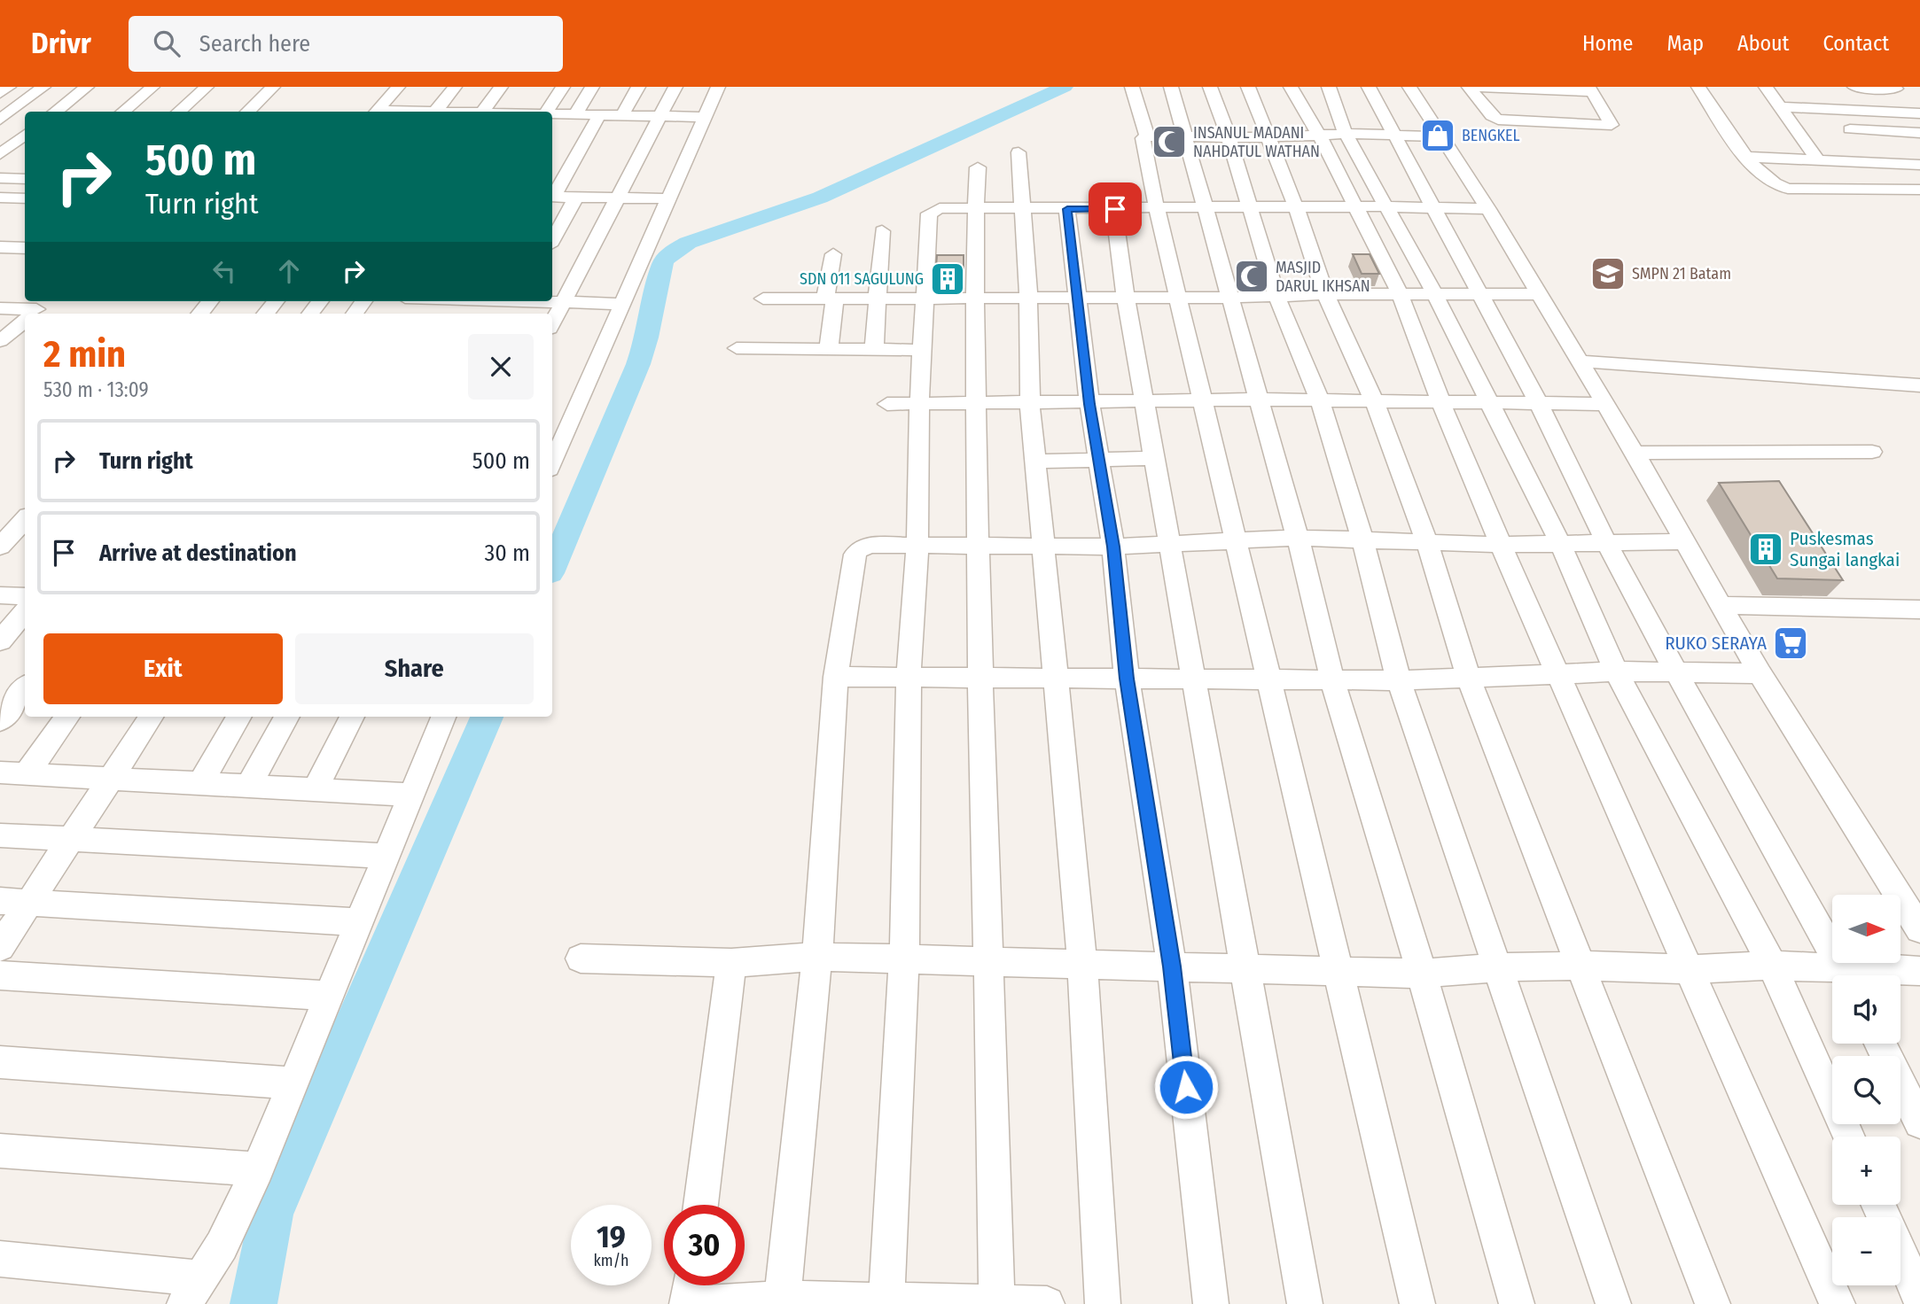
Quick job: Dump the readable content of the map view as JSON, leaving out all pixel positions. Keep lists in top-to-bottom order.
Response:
{
  "places": {
    "shop": ["BENGKEL"],
    "mosque": ["INSANUL MADANI NAHDATUL WATHAN", "MASJID DARUL IKHSAN"],
    "school or university": ["SMPN 21 Batam"],
    "building": ["SDN 011 SAGULUNG", "Puskesmas Sungai langkai"],
    "supermarket": ["RUKO SERAYA"]
  },
  "north": "right",
  "page": {
    "header": "Drivr",
    "search": "Search here",
    "nav": [
      "Home",
      "Map",
      "About",
      "Contact"
    ],
    "turn": ["500 m", "Turn right"],
    "heading": ["2 min", "530 m · 13:09"],
    "list": [
      {
        "name": "Turn right",
        "value": "500 m"
      },
      {
        "name": "Arrive at destination",
        "value": "30 m"
      }
    ],
    "buttons": ["Exit", "Share"],
    "map_buttons": ["+", "−"],
    "speed": "19 km/h",
    "limit": "30"
  }
}
